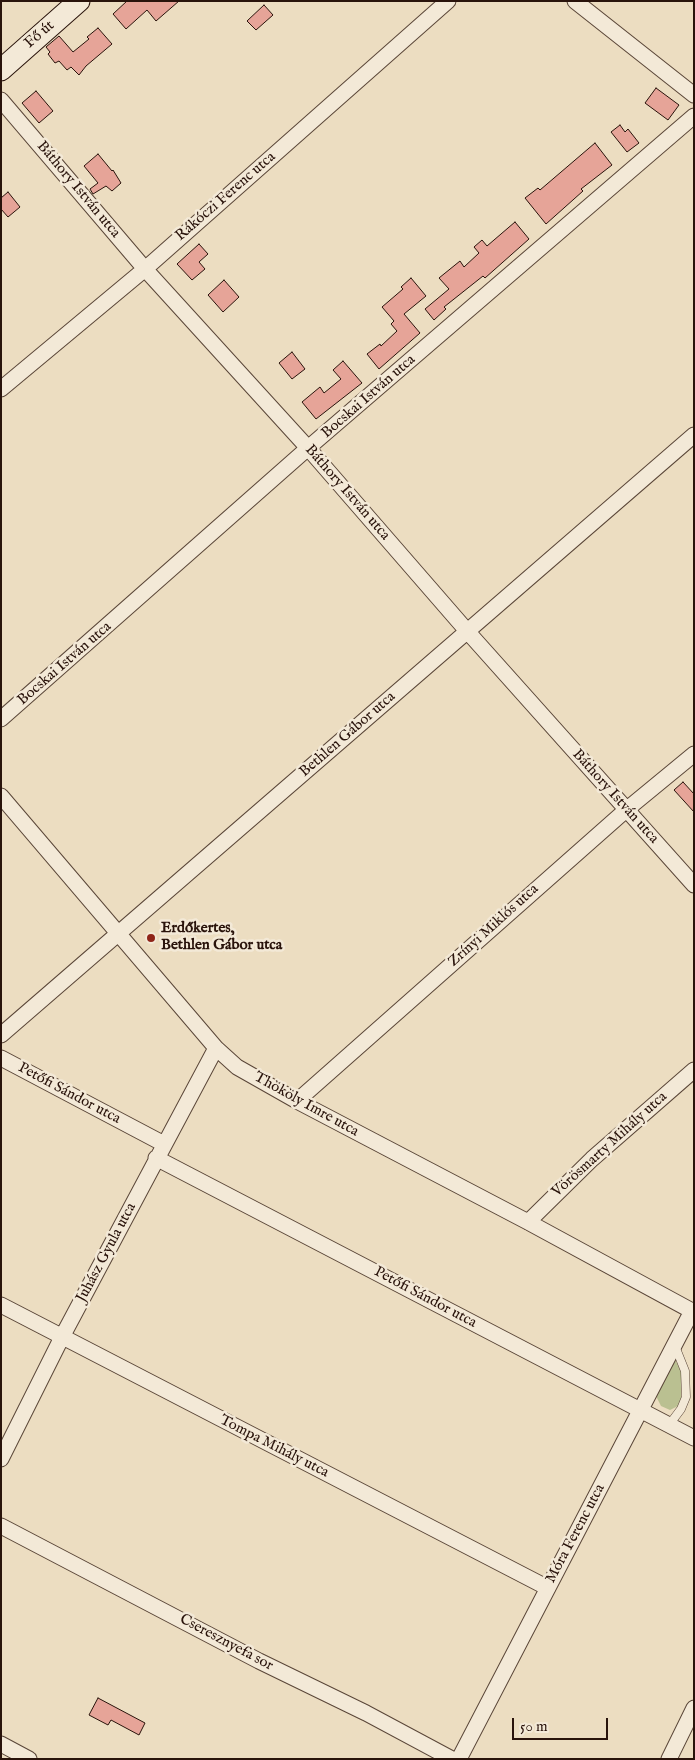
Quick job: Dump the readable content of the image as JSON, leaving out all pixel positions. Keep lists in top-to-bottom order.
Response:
{
  "streets": {
    "main road": ["Fő út"],
    "street": [
      "Báthory István utca",
      "Rákóczi Ferenc utca",
      "Bocskai István utca",
      "Bethlen Gábor utca",
      "Zrínyi Miklós utca",
      "Petőfi Sándor utca",
      "Thököly Imre utca",
      "Vörösmarty Mihály utca",
      "Juhász Gyula utca",
      "Tompa Mihály utca",
      "Móra Ferenc utca",
      "Cseresznyefa sor"
    ]
  },
  "crossings": [
    ["Báthory István utca", "Rákóczi Ferenc utca"],
    ["Báthory István utca", "Bocskai István utca"],
    ["Báthory István utca", "Bethlen Gábor utca"],
    ["Báthory István utca", "Zrínyi Miklós utca"],
    ["Bethlen Gábor utca", "Thököly Imre utca"],
    ["Zrínyi Miklós utca", "Thököly Imre utca"],
    ["Petőfi Sándor utca", "Juhász Gyula utca"],
    ["Petőfi Sándor utca", "Móra Ferenc utca"],
    ["Thököly Imre utca", "Vörösmarty Mihály utca"],
    ["Thököly Imre utca", "Juhász Gyula utca"],
    ["Thököly Imre utca", "Móra Ferenc utca"],
    ["Juhász Gyula utca", "Tompa Mihály utca"],
    ["Tompa Mihály utca", "Móra Ferenc utca"]
  ],
  "places": ["Erdőkertes, Bethlen Gábor utca"],
  "scale_bar": "50 m"
}
